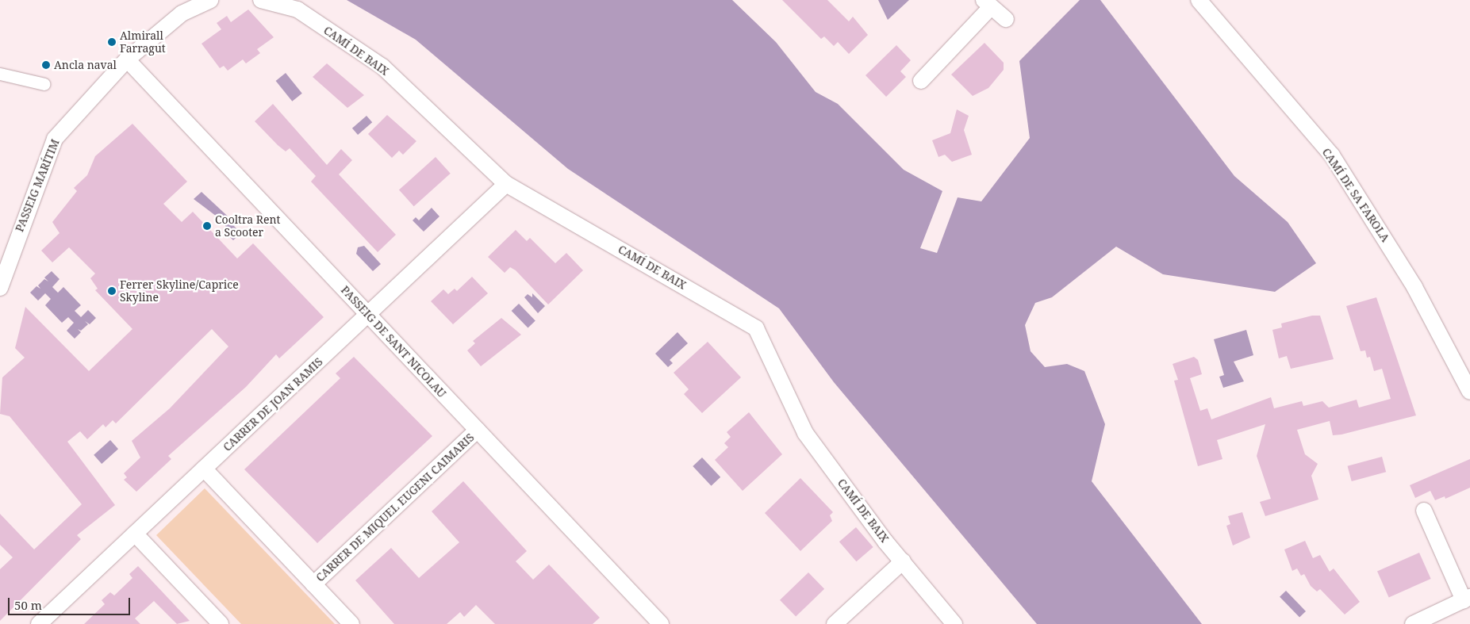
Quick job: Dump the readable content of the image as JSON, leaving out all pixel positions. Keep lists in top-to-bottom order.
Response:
{
  "streets": {
    "street": [
      "CAMÍ DE BAIX",
      "PASSEIG MARÍTIM",
      "CAMÍ DE SA FAROLA",
      "PASSEIG DE SANT NICOLAU",
      "CARRER DE JOAN RAMIS",
      "CARRER DE MIQUEL EUGENI CAIMARIS"
    ]
  },
  "crossings": [
    ["CAMÍ DE BAIX", "CARRER DE JOAN RAMIS"],
    ["PASSEIG MARÍTIM", "PASSEIG DE SANT NICOLAU"],
    ["PASSEIG DE SANT NICOLAU", "CARRER DE JOAN RAMIS"],
    ["PASSEIG DE SANT NICOLAU", "CARRER DE MIQUEL EUGENI CAIMARIS"]
  ],
  "places": [
    "Almirall Farragut",
    "Ancla naval",
    "Cooltra Rent a Scooter",
    "Ferrer Skyline/Caprice Skyline"
  ],
  "scale_bar": "50 m"
}
